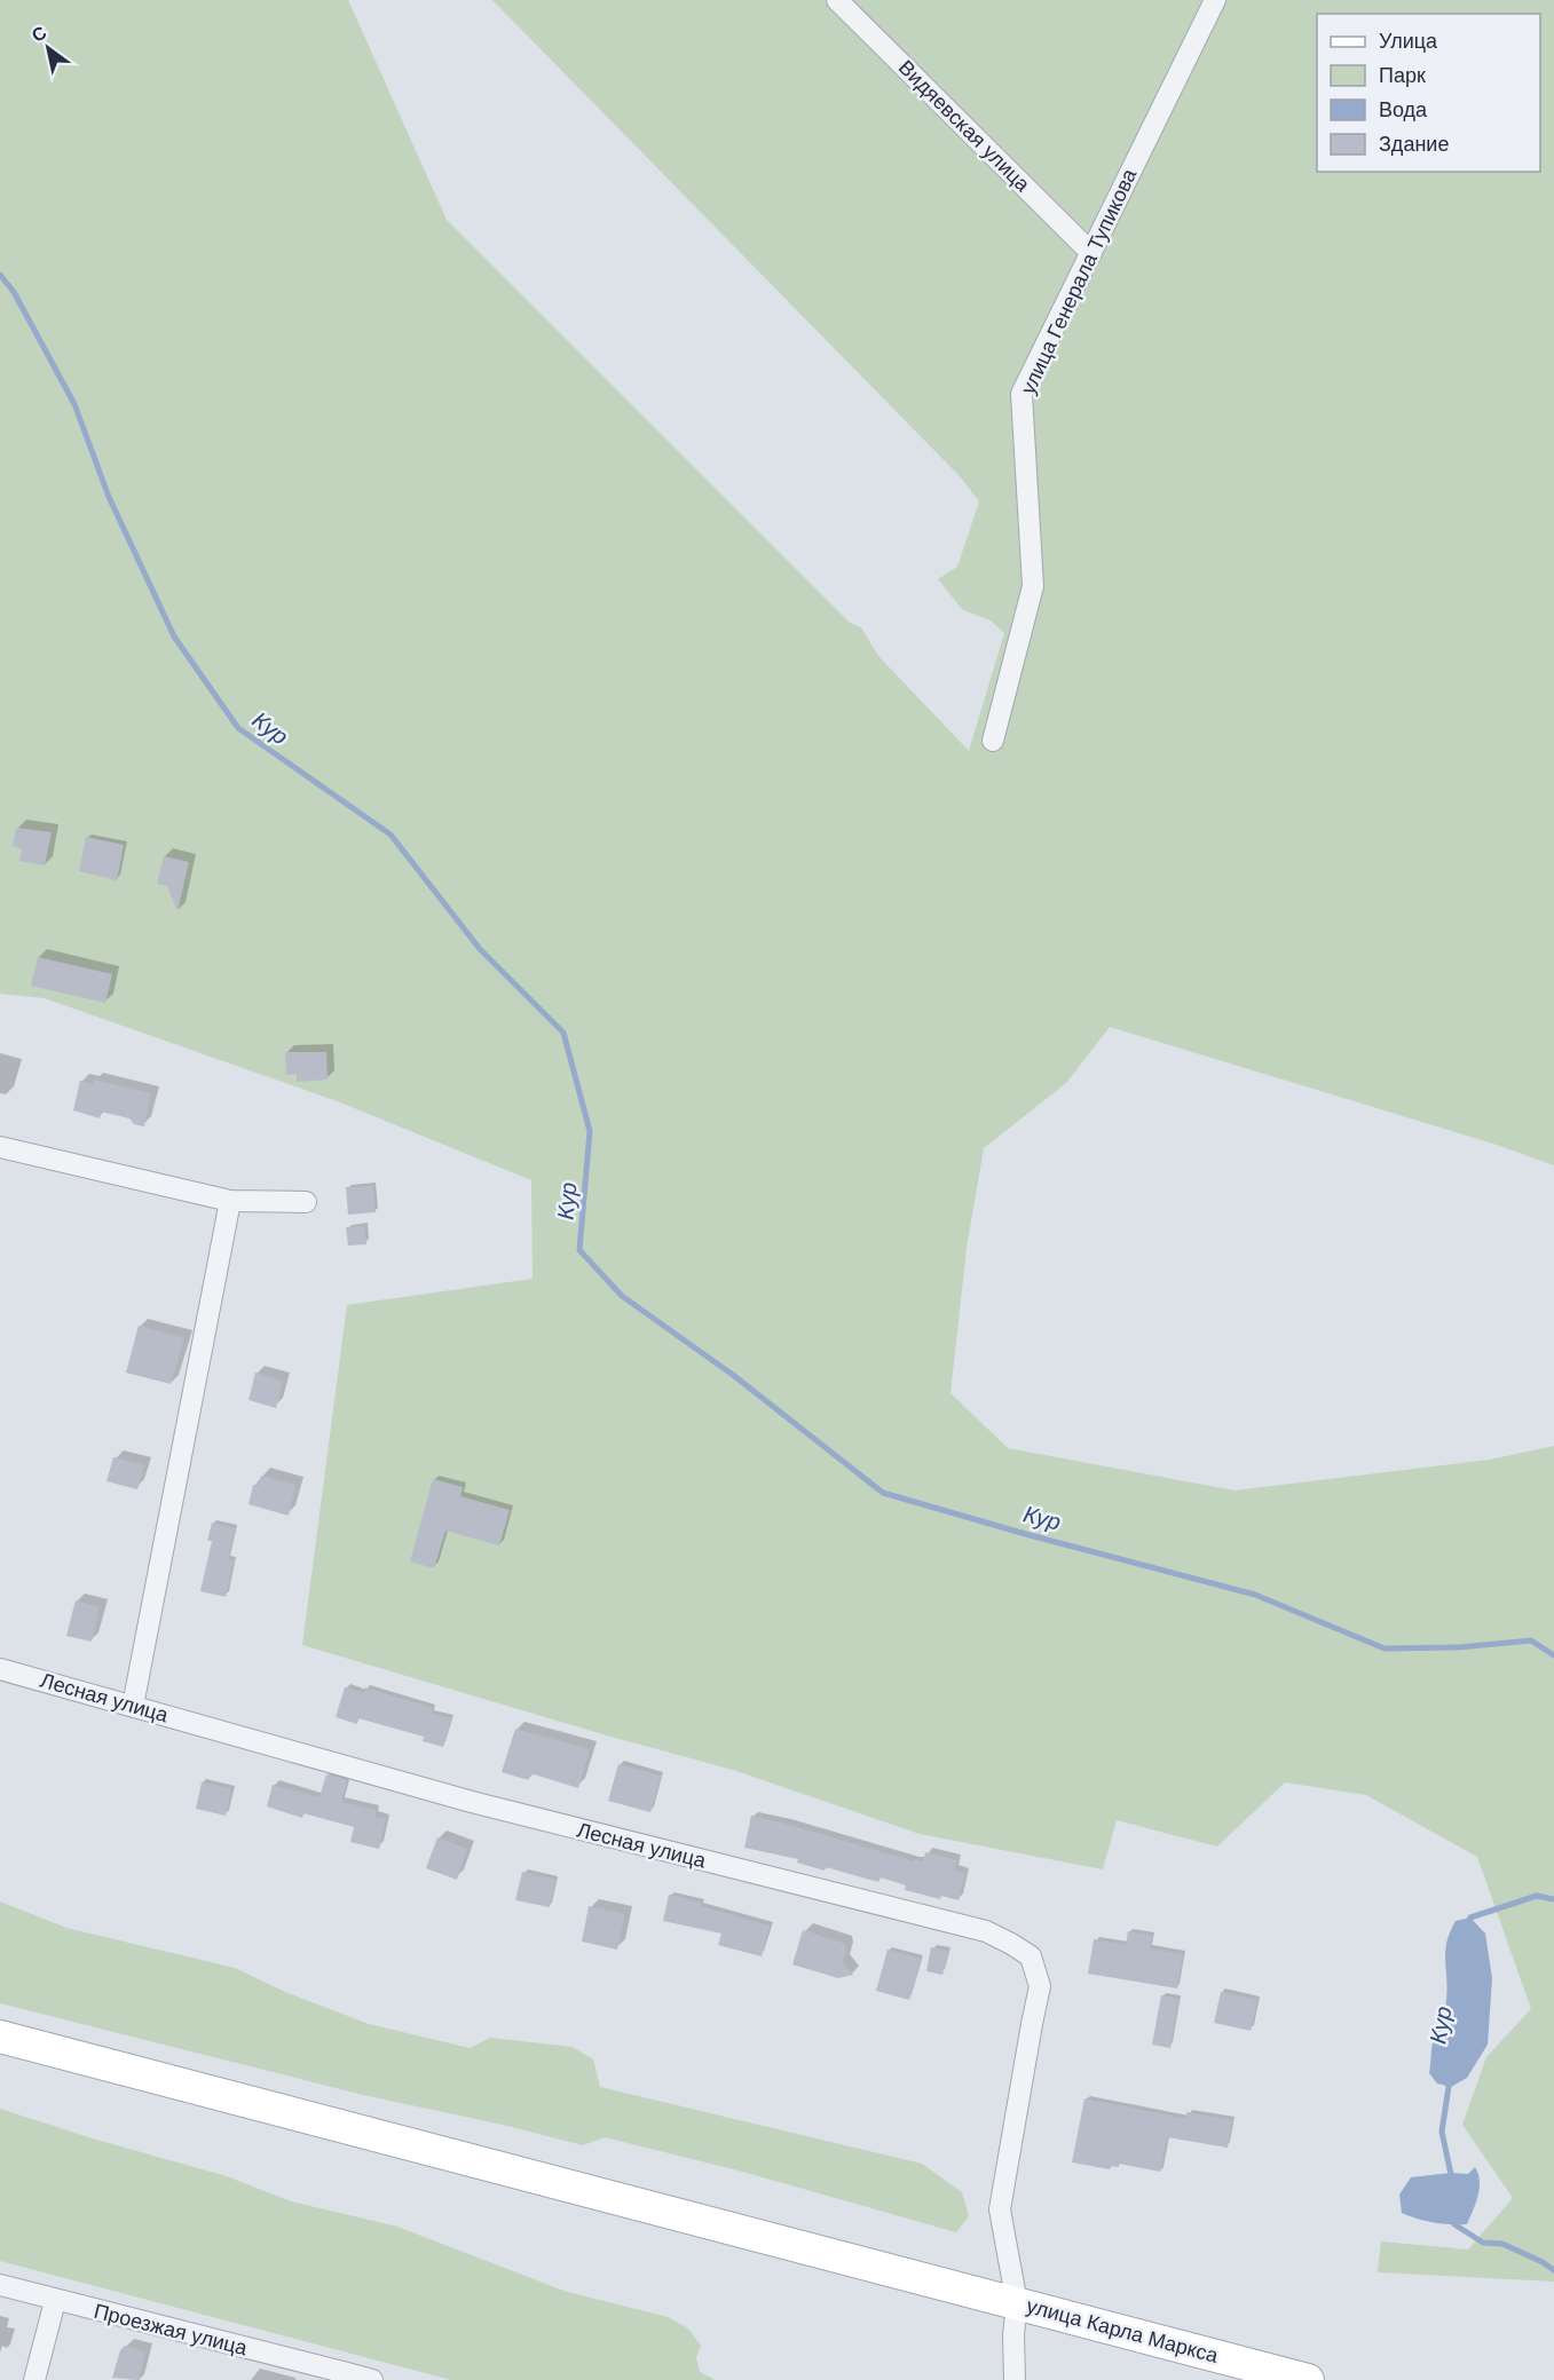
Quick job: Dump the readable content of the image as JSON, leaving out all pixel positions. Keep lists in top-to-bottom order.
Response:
{
  "streets": {
    "main road": ["улица Карла Маркса"],
    "street": [
      "Видяевская улица",
      "улица Генерала Тупикова",
      "Лесная улица",
      "Проезжая улица"
    ]
  },
  "crossings": [
    ["Видяевская улица", "улица Генерала Тупикова"],
    ["Лесная улица", "улица Карла Маркса"]
  ],
  "water": ["Кур"],
  "legend": [
    "Улица",
    "Парк",
    "Вода",
    "Здание"
  ],
  "north": "top left"
}
